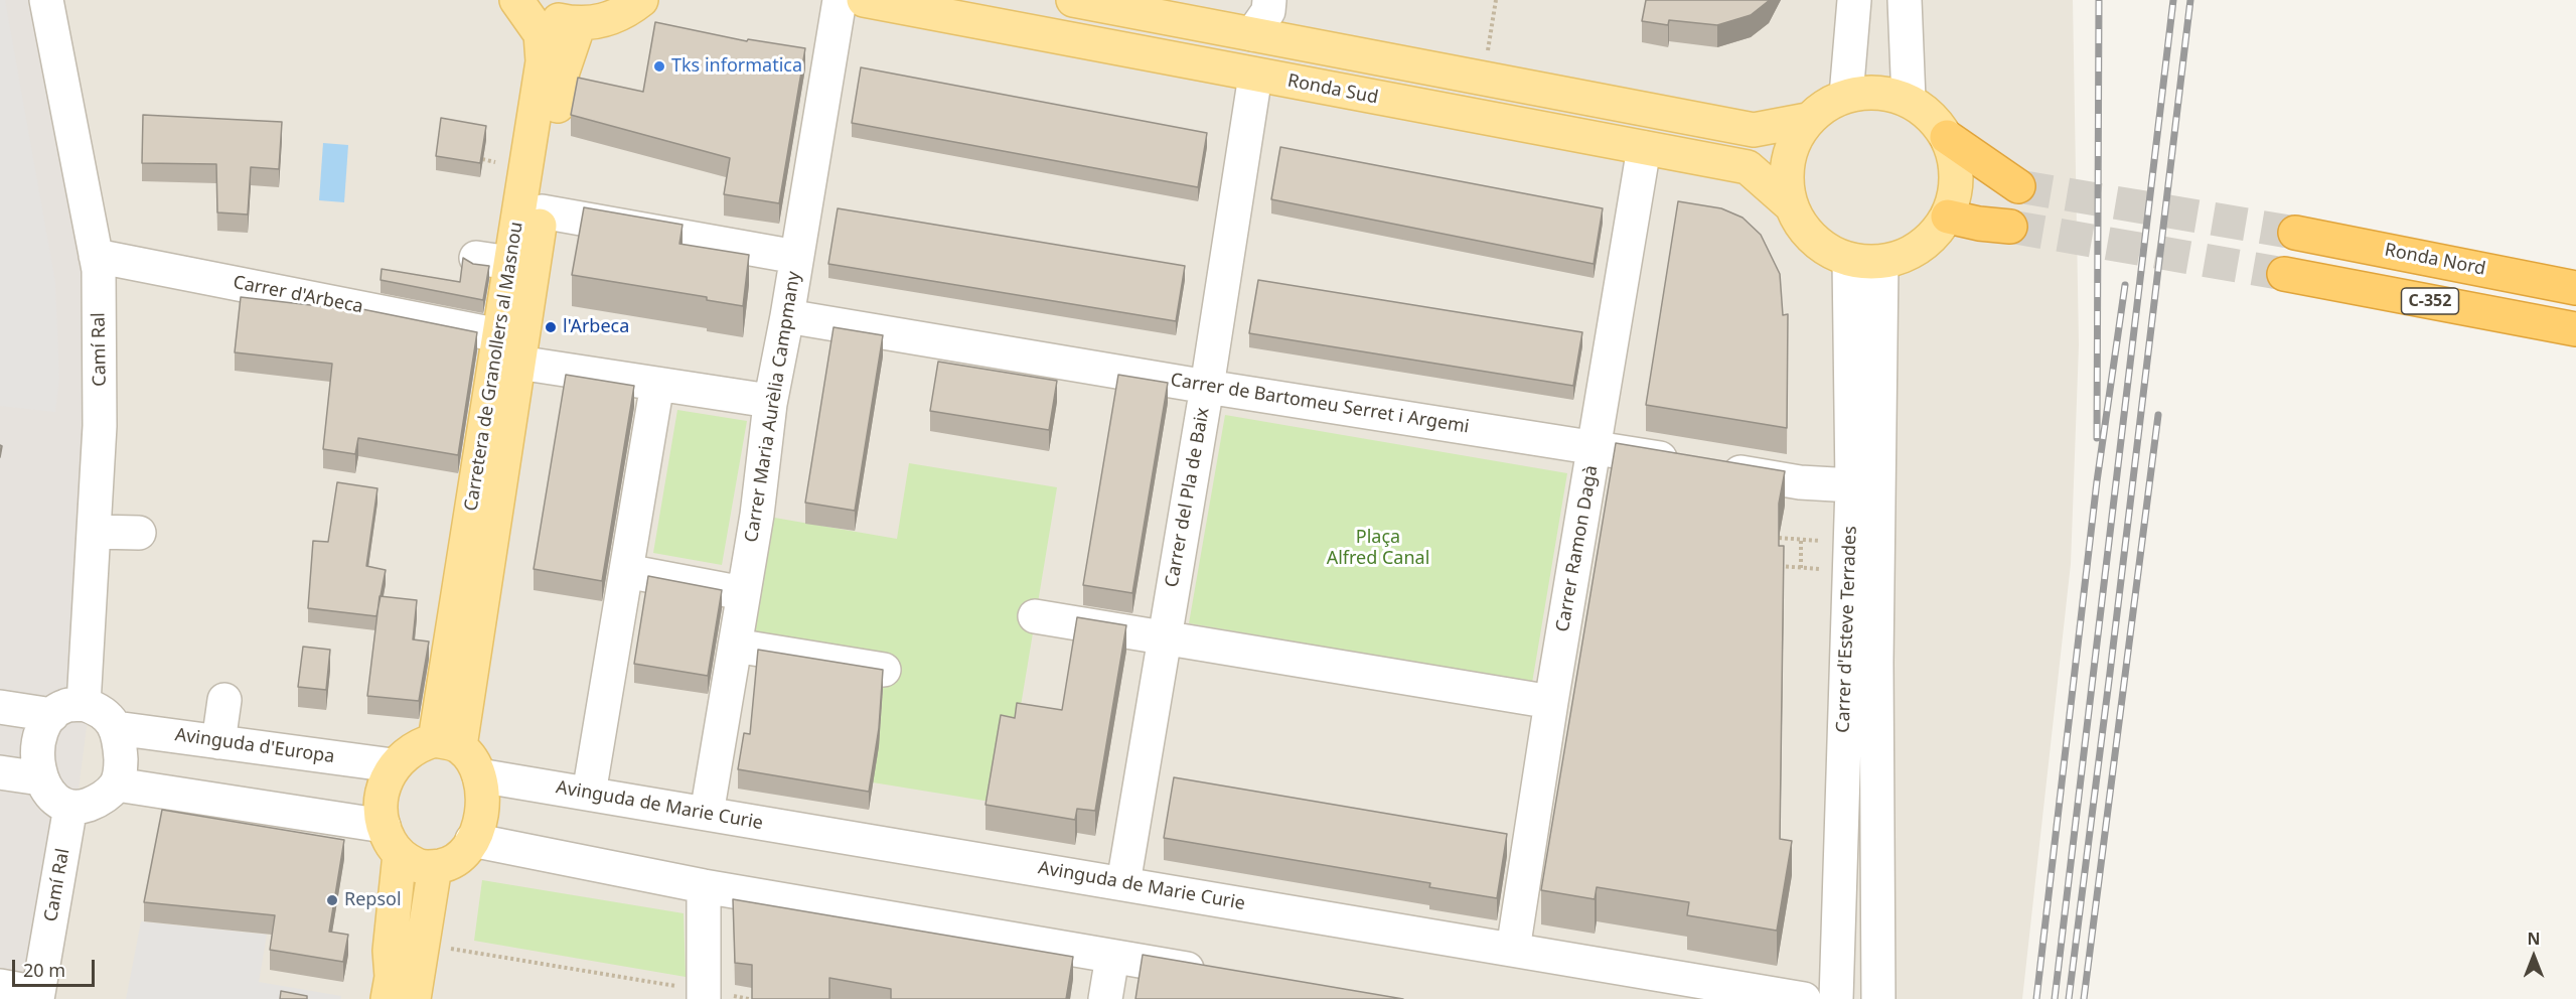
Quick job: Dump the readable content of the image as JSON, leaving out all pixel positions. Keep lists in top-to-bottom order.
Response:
{
  "streets": {
    "highway": ["Ronda Nord", "C-352"],
    "main road": ["Ronda Sud", "Carretera de Granollers al Masnou"],
    "street": [
      "Carrer d'Arbeca",
      "Camí Ral",
      "Carrer de Bartomeu Serret i Argemi",
      "Carrer Maria Aurèlia Campmany",
      "Carrer del Pla de Baix",
      "Carrer Ramon Dagà",
      "Carrer d'Esteve Terrades",
      "Avinguda d'Europa",
      "Avinguda de Marie Curie"
    ]
  },
  "crossings": [
    ["Ronda Sud", "Carrer del Pla de Baix"],
    ["Ronda Sud", "Carrer Ramon Dagà"],
    ["Ronda Sud", "Carrer d'Esteve Terrades"],
    ["Carrer d'Arbeca", "Camí Ral"],
    ["Carrer d'Arbeca", "Carretera de Granollers al Masnou"],
    ["Camí Ral", "Avinguda d'Europa"],
    ["Carretera de Granollers al Masnou", "Avinguda d'Europa"],
    ["Carretera de Granollers al Masnou", "Avinguda de Marie Curie"],
    ["Carrer de Bartomeu Serret i Argemi", "Carrer Maria Aurèlia Campmany"],
    ["Carrer de Bartomeu Serret i Argemi", "Carrer del Pla de Baix"],
    ["Carrer de Bartomeu Serret i Argemi", "Carrer Ramon Dagà"],
    ["Carrer de Bartomeu Serret i Argemi", "Carrer d'Esteve Terrades"],
    ["Carrer Maria Aurèlia Campmany", "Avinguda de Marie Curie"],
    ["Carrer del Pla de Baix", "Avinguda de Marie Curie"],
    ["Carrer Ramon Dagà", "Avinguda de Marie Curie"],
    ["Avinguda d'Europa", "Avinguda de Marie Curie"]
  ],
  "parks": ["Plaça Alfred Canal"],
  "places": ["Tks informatica", "l'Arbeca", "Repsol"],
  "scale_bar": "20 m",
  "north": "top"
}
